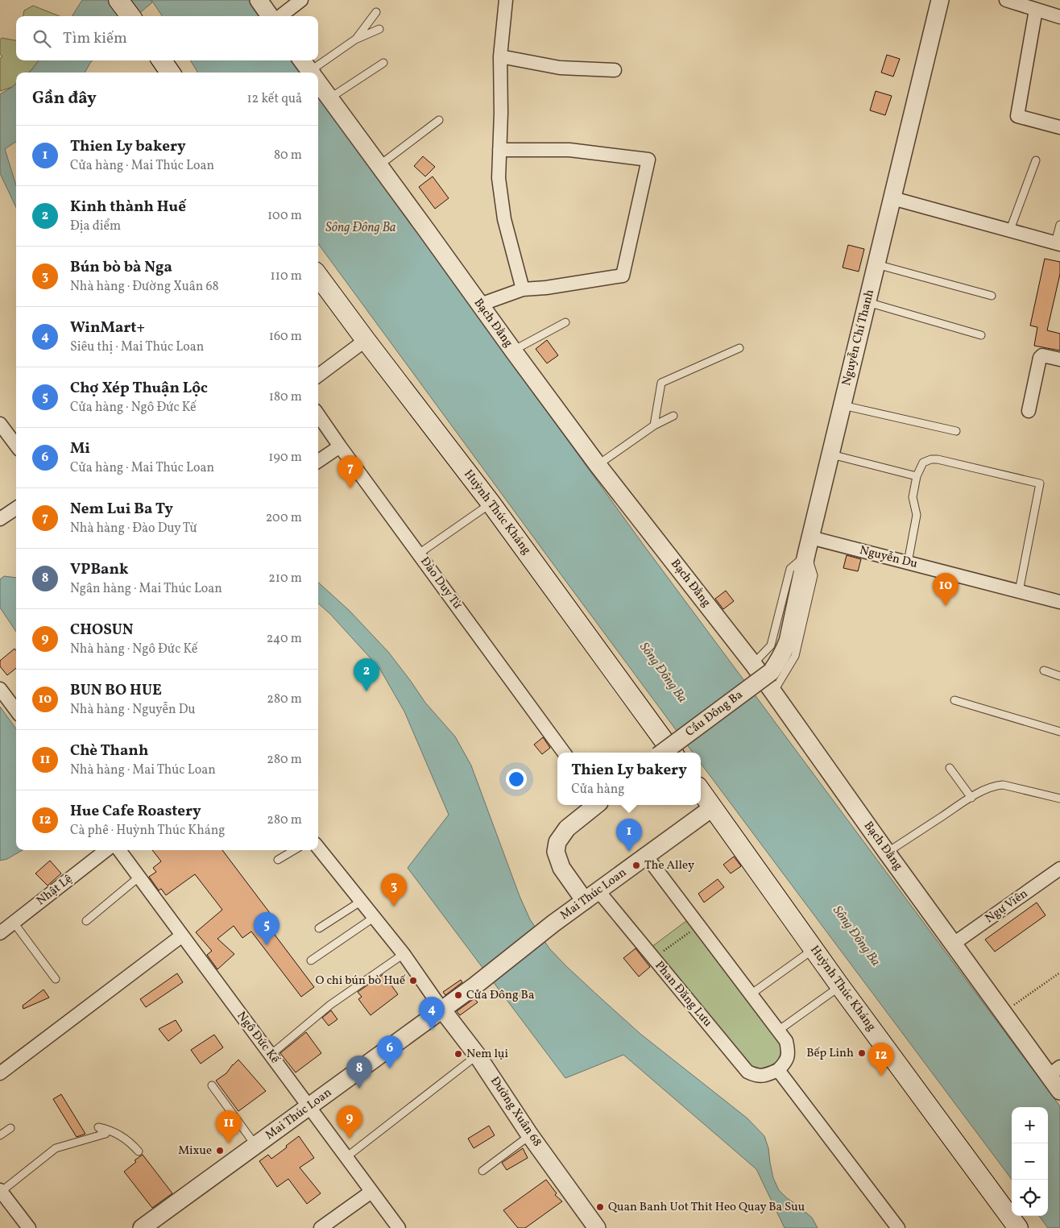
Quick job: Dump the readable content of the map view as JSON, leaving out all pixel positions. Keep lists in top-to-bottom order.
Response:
{
  "streets": {
    "main road": ["Huỳnh Thúc Kháng"],
    "street": [
      "Bạch Đằng",
      "Nguyễn Chí Thanh",
      "Nguyễn Du",
      "Đào Duy Từ",
      "Cầu Đông Ba",
      "Nhật Lệ",
      "Mai Thúc Loan",
      "Ngự Viên",
      "Phan Đăng Lưu",
      "Ngô Đức Kế",
      "Đường Xuân 68"
    ]
  },
  "crossings": [
    ["Bạch Đằng", "Ngự Viên"],
    ["Nguyễn Chí Thanh", "Nguyễn Du"],
    ["Nguyễn Chí Thanh", "Cầu Đông Ba"],
    ["Huỳnh Thúc Kháng", "Mai Thúc Loan"],
    ["Mai Thúc Loan", "Phan Đăng Lưu"],
    ["Mai Thúc Loan", "Ngô Đức Kế"],
    ["Mai Thúc Loan", "Đường Xuân 68"]
  ],
  "water": ["Sông Đông Ba"],
  "places": [
    "The Alley",
    "O chi bún bò Huế",
    "Cửa Đông Ba",
    "Bếp Linh",
    "Nem lụi",
    "Mixue",
    "Quan Banh Uot Thit Heo Quay Ba Suu"
  ],
  "page": {
    "search": "Tìm kiếm",
    "heading": ["Gần đây", "12 kết quả"],
    "list": [
      {
        "mark": "1",
        "name": "Thien Ly bakery",
        "note": "Cửa hàng · Mai Thúc Loan",
        "value": "80 m"
      },
      {
        "mark": "2",
        "name": "Kinh thành Huế",
        "note": "Địa điểm",
        "value": "100 m"
      },
      {
        "mark": "3",
        "name": "Bún bò bà Nga",
        "note": "Nhà hàng · Đường Xuân 68",
        "value": "110 m"
      },
      {
        "mark": "4",
        "name": "WinMart+",
        "note": "Siêu thị · Mai Thúc Loan",
        "value": "160 m"
      },
      {
        "mark": "5",
        "name": "Chợ Xép Thuận Lộc",
        "note": "Cửa hàng · Ngô Đức Kế",
        "value": "180 m"
      },
      {
        "mark": "6",
        "name": "Mi",
        "note": "Cửa hàng · Mai Thúc Loan",
        "value": "190 m"
      },
      {
        "mark": "7",
        "name": "Nem Lui Ba Ty",
        "note": "Nhà hàng · Đào Duy Từ",
        "value": "200 m"
      },
      {
        "mark": "8",
        "name": "VPBank",
        "note": "Ngân hàng · Mai Thúc Loan",
        "value": "210 m"
      },
      {
        "mark": "9",
        "name": "CHOSUN",
        "note": "Nhà hàng · Ngô Đức Kế",
        "value": "240 m"
      },
      {
        "mark": "10",
        "name": "BUN BO HUE",
        "note": "Nhà hàng · Nguyễn Du",
        "value": "280 m"
      },
      {
        "mark": "11",
        "name": "Chè Thanh",
        "note": "Nhà hàng · Mai Thúc Loan",
        "value": "280 m"
      },
      {
        "mark": "12",
        "name": "Hue Cafe Roastery",
        "note": "Cà phê · Huỳnh Thúc Kháng",
        "value": "280 m"
      }
    ],
    "pins": [
      "7",
      "10",
      "2",
      "1",
      "3",
      "5",
      "4",
      "6",
      "12",
      "8",
      "9",
      "11"
    ],
    "popup": ["Thien Ly bakery", "Cửa hàng"],
    "map_buttons": ["+", "−"]
  }
}
